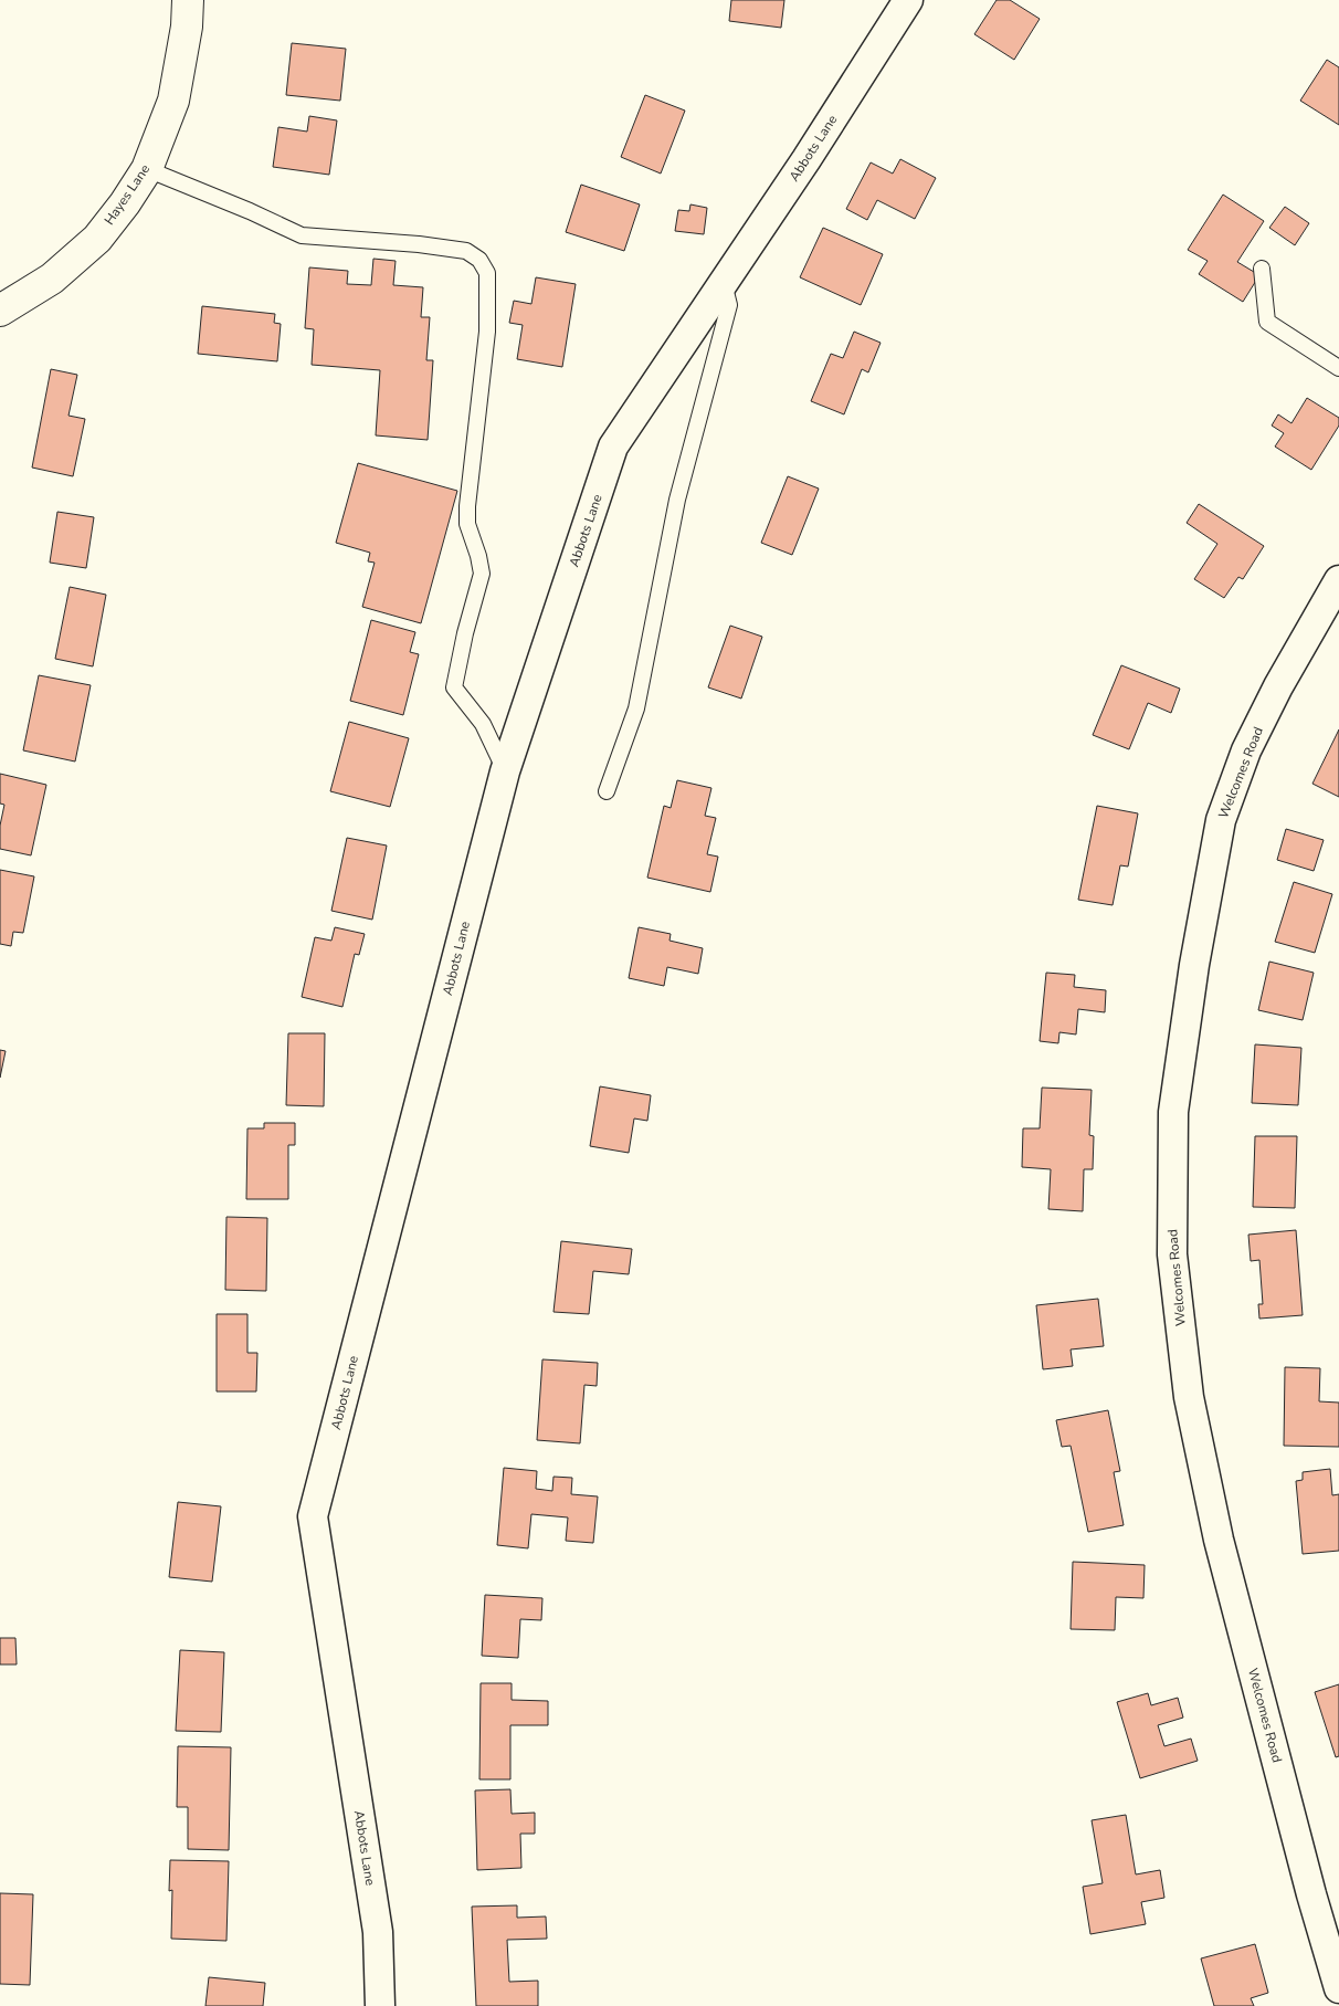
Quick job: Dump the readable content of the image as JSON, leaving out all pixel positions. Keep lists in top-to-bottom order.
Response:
{
  "streets": {
    "street": ["Abbots Lane", "Hayes Lane", "Welcomes Road"]
  }
}
